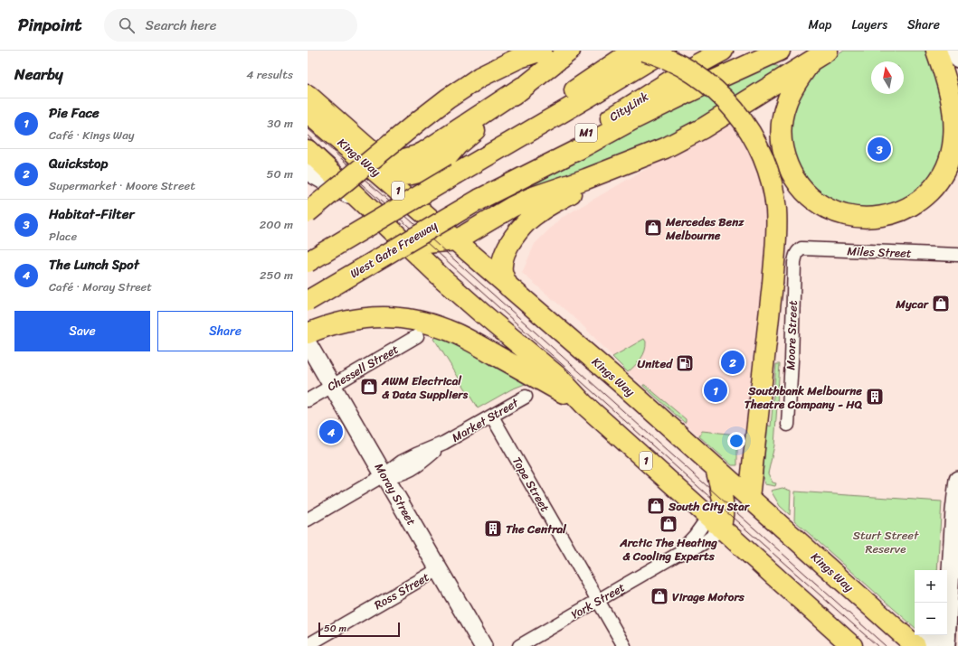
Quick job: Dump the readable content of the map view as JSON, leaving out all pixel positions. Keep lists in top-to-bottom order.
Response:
{
  "streets": {
    "highway": [
      "CityLink",
      "M1",
      "Kings Way",
      "1",
      "West Gate Freeway"
    ],
    "street": [
      "Miles Street",
      "Moore Street",
      "Chessell Street",
      "Market Street",
      "Tope Street",
      "Moray Street",
      "Ross Street",
      "York Street"
    ]
  },
  "crossings": [
    ["CityLink", "West Gate Freeway"],
    ["1", "York Street"],
    ["Miles Street", "Moore Street"],
    ["Chessell Street", "Moray Street"],
    ["Market Street", "Tope Street"],
    ["Market Street", "Moray Street"],
    ["Tope Street", "York Street"],
    ["Moray Street", "Ross Street"]
  ],
  "parks": ["Sturt Street Reserve"],
  "places": {
    "shop": [
      "Mercedes Benz Melbourne",
      "Mycar",
      "AWM Electrical & Data Suppliers",
      "South City Star",
      "Arctic The Heating & Cooling Experts",
      "Virage Motors"
    ],
    "fuel station": ["United"],
    "building": ["Southbank Melbourne Theatre Company - HQ", "The Central"]
  },
  "scale_bar": "50 m",
  "north": "top",
  "page": {
    "header": "Pinpoint",
    "search": "Search here",
    "nav": ["Map", "Layers", "Share"],
    "heading": ["Nearby", "4 results"],
    "list": [
      {
        "mark": "1",
        "name": "Pie Face",
        "note": "Café · Kings Way",
        "value": "30 m"
      },
      {
        "mark": "2",
        "name": "Quickstop",
        "note": "Supermarket · Moore Street",
        "value": "50 m"
      },
      {
        "mark": "3",
        "name": "Habitat-Filter",
        "note": "Place",
        "value": "200 m"
      },
      {
        "mark": "4",
        "name": "The Lunch Spot",
        "note": "Café · Moray Street",
        "value": "250 m"
      }
    ],
    "pins": [
      "3",
      "2",
      "1",
      "4"
    ],
    "buttons": ["Save", "Share"],
    "map_buttons": ["+", "−"],
    "scale": "50 m"
  }
}
